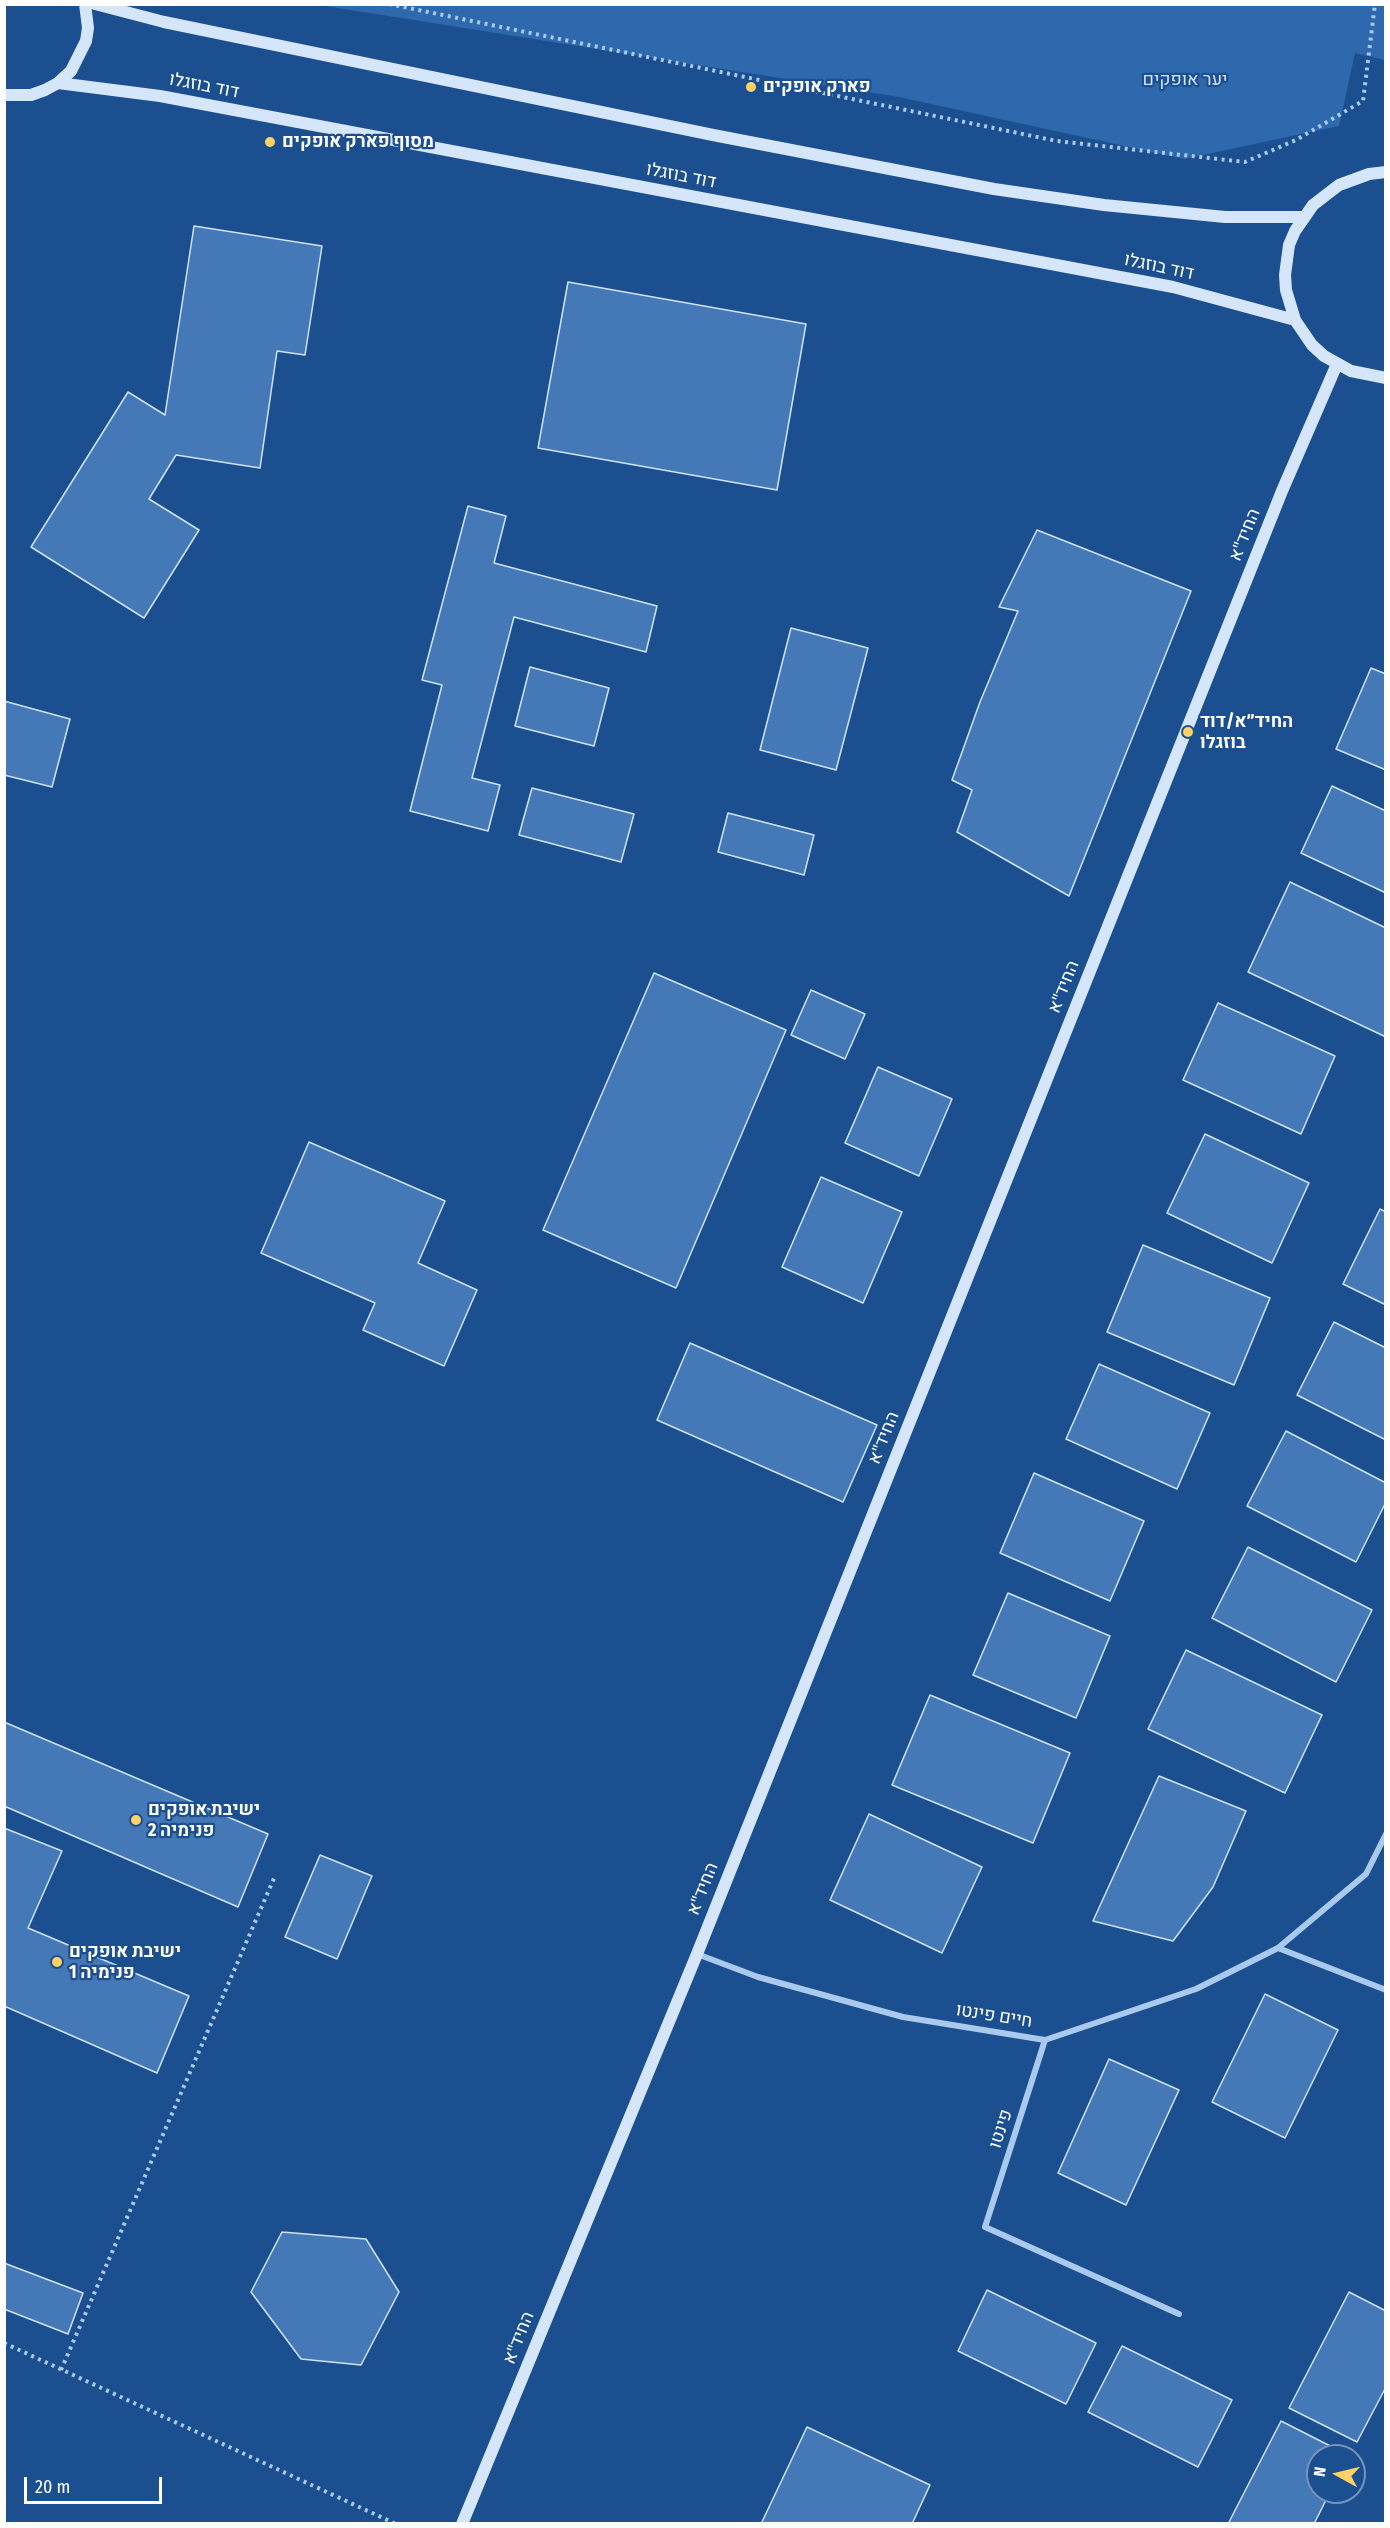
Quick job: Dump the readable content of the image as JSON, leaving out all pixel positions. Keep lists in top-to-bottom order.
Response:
{
  "streets": {
    "street": [
      "דוד בוזגלו",
      "החיד\"א",
      "חיים פינטו",
      "פינטו"
    ]
  },
  "crossings": [
    ["החיד\"א", "חיים פינטו"],
    ["חיים פינטו", "פינטו"]
  ],
  "parks": ["יער אופקים"],
  "places": [
    "פארק אופקים",
    "מסוף פארק אופקים",
    "החיד״א/דוד בוזגלו",
    "ישיבת אופקים פנימיה 2",
    "ישיבת אופקים פנימיה 1"
  ],
  "scale_bar": "20 m",
  "north": "left"
}
